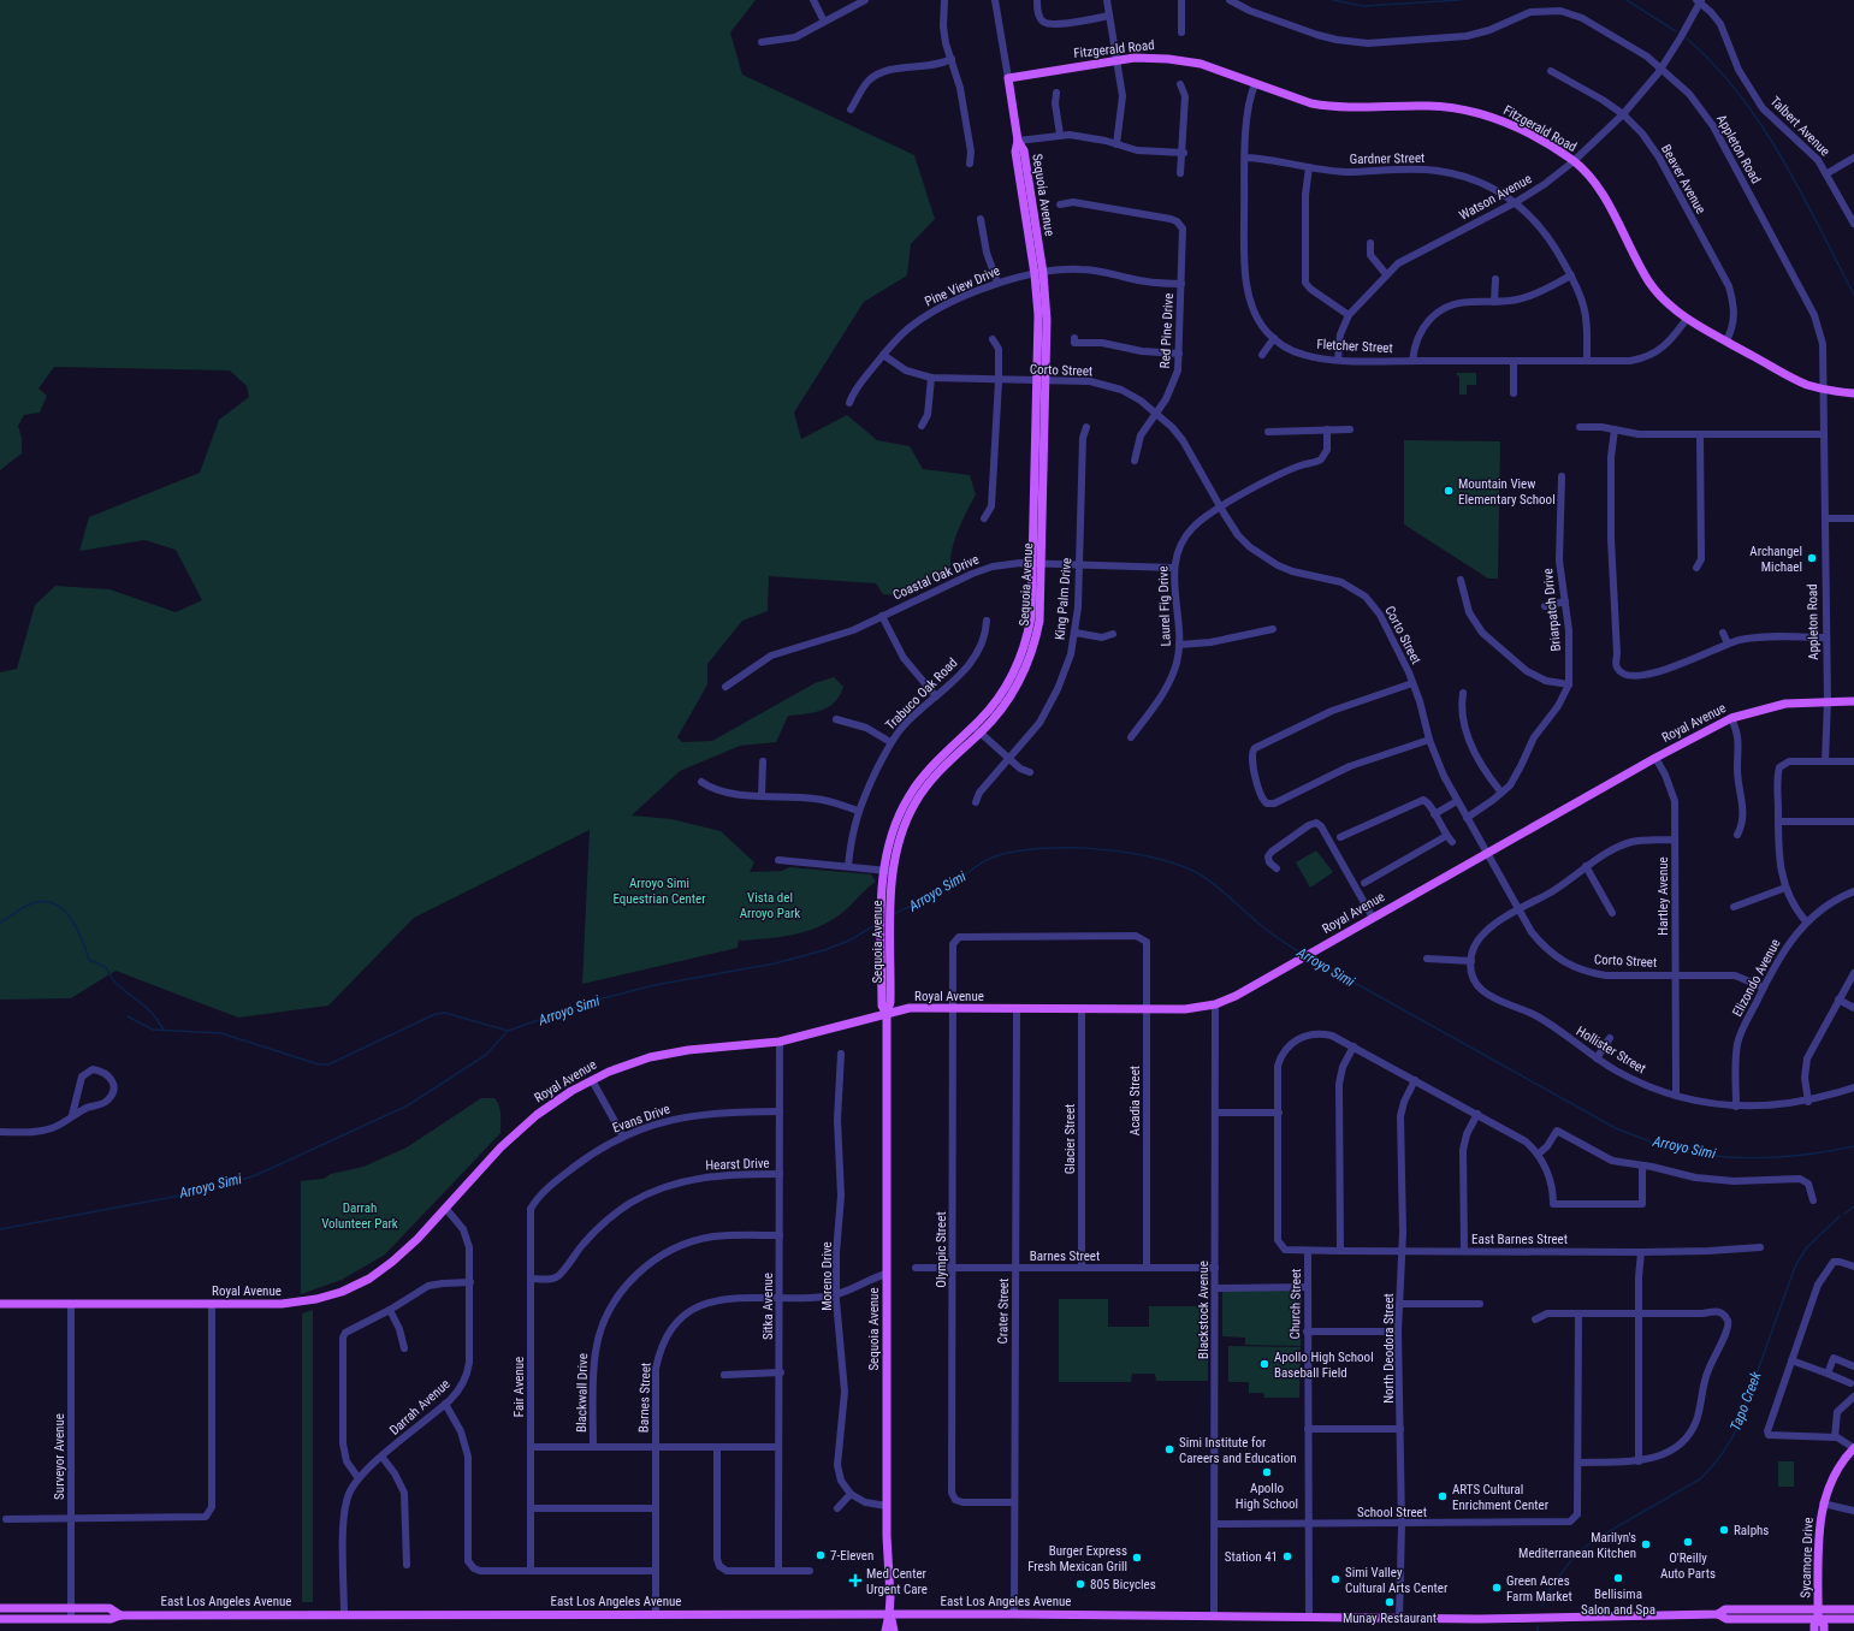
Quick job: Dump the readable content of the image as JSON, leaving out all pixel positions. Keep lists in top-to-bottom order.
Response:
{
  "streets": {
    "main road": [
      "Fitzgerald Road",
      "Sequoia Avenue",
      "Royal Avenue",
      "Sycamore Drive",
      "East Los Angeles Avenue"
    ],
    "street": [
      "Talbert Avenue",
      "Appleton Road",
      "Gardner Street",
      "Beaver Avenue",
      "Watson Avenue",
      "Pine View Drive",
      "Red Pine Drive",
      "Fletcher Street",
      "Corto Street",
      "Coastal Oak Drive",
      "King Palm Drive",
      "Laurel Fig Drive",
      "Briarpatch Drive",
      "Trabuco Oak Road",
      "Hartley Avenue",
      "Elizondo Avenue",
      "Hollister Street",
      "Acadia Street",
      "Evans Drive",
      "Glacier Street",
      "Hearst Drive",
      "East Barnes Street",
      "Olympic Street",
      "Barnes Street",
      "Moreno Drive",
      "Church Street",
      "Sitka Avenue",
      "Blackstock Avenue",
      "Crater Street",
      "North Deodora Street",
      "Fair Avenue",
      "Blackwall Drive",
      "Darrah Avenue",
      "Surveyor Avenue",
      "School Street"
    ]
  },
  "crossings": [
    ["Fitzgerald Road", "Appleton Road"],
    ["Fitzgerald Road", "Beaver Avenue"],
    ["Fitzgerald Road", "Sequoia Avenue"],
    ["Fitzgerald Road", "Watson Avenue"],
    ["Fitzgerald Road", "Fletcher Street"],
    ["Talbert Avenue", "Watson Avenue"],
    ["Appleton Road", "Watson Avenue"],
    ["Appleton Road", "Royal Avenue"],
    ["Gardner Street", "Watson Avenue"],
    ["Gardner Street", "Fletcher Street"],
    ["Beaver Avenue", "Watson Avenue"],
    ["Sequoia Avenue", "Pine View Drive"],
    ["Sequoia Avenue", "Corto Street"],
    ["Sequoia Avenue", "Coastal Oak Drive"],
    ["Sequoia Avenue", "Royal Avenue"],
    ["Sequoia Avenue", "Barnes Street"],
    ["Sequoia Avenue", "East Los Angeles Avenue"],
    ["Watson Avenue", "Fletcher Street"],
    ["Pine View Drive", "Red Pine Drive"],
    ["Pine View Drive", "Corto Street"],
    ["Red Pine Drive", "Corto Street"],
    ["Corto Street", "Laurel Fig Drive"],
    ["Corto Street", "Briarpatch Drive"],
    ["Corto Street", "Royal Avenue"],
    ["Corto Street", "Hartley Avenue"],
    ["Corto Street", "Elizondo Avenue"],
    ["Coastal Oak Drive", "King Palm Drive"],
    ["Coastal Oak Drive", "Laurel Fig Drive"],
    ["Royal Avenue", "Hartley Avenue"],
    ["Royal Avenue", "Acadia Street"],
    ["Royal Avenue", "Glacier Street"],
    ["Royal Avenue", "Olympic Street"],
    ["Royal Avenue", "Sitka Avenue"],
    ["Royal Avenue", "Blackstock Avenue"],
    ["Royal Avenue", "Crater Street"],
    ["Royal Avenue", "Darrah Avenue"],
    ["Royal Avenue", "Surveyor Avenue"],
    ["Hartley Avenue", "Hollister Street"],
    ["Elizondo Avenue", "Hollister Street"],
    ["Acadia Street", "Olympic Street"],
    ["Acadia Street", "Barnes Street"],
    ["Evans Drive", "Sitka Avenue"],
    ["Evans Drive", "Fair Avenue"],
    ["Glacier Street", "Barnes Street"],
    ["Hearst Drive", "Sitka Avenue"],
    ["Hearst Drive", "Fair Avenue"],
    ["East Barnes Street", "Church Street"],
    ["East Barnes Street", "North Deodora Street"],
    ["Olympic Street", "Barnes Street"],
    ["Olympic Street", "Crater Street"],
    ["Barnes Street", "Moreno Drive"],
    ["Barnes Street", "Sitka Avenue"],
    ["Barnes Street", "Blackstock Avenue"],
    ["Barnes Street", "Crater Street"],
    ["Barnes Street", "East Los Angeles Avenue"],
    ["Church Street", "School Street"],
    ["Church Street", "East Los Angeles Avenue"],
    ["Sitka Avenue", "Blackwall Drive"],
    ["Blackstock Avenue", "School Street"],
    ["Blackstock Avenue", "East Los Angeles Avenue"],
    ["Crater Street", "East Los Angeles Avenue"],
    ["North Deodora Street", "School Street"],
    ["North Deodora Street", "East Los Angeles Avenue"],
    ["Darrah Avenue", "East Los Angeles Avenue"],
    ["Surveyor Avenue", "East Los Angeles Avenue"],
    ["Sycamore Drive", "East Los Angeles Avenue"]
  ],
  "water": ["Arroyo Simi", "Tapo Creek"],
  "parks": ["Arroyo Simi Equestrian Center", "Vista del Arroyo Park", "Darrah Volunteer Park"],
  "places": {
    "other": [
      "Mountain View Elementary School",
      "Archangel Michael",
      "Apollo High School Baseball Field",
      "Simi Institute for Careers and Education",
      "Apollo High School",
      "ARTS Cultural Enrichment Center",
      "Ralphs",
      "O'Reilly Auto Parts",
      "Marilyn's Mediterranean Kitchen",
      "7-Eleven",
      "Station 41",
      "Burger Express Fresh Mexican Grill",
      "Bellisima Salon and Spa",
      "Simi Valley Cultural Arts Center",
      "805 Bicycles",
      "Green Acres Farm Market",
      "Munay Restaurant"
    ],
    "health": ["Med Center Urgent Care"]
  }
}
